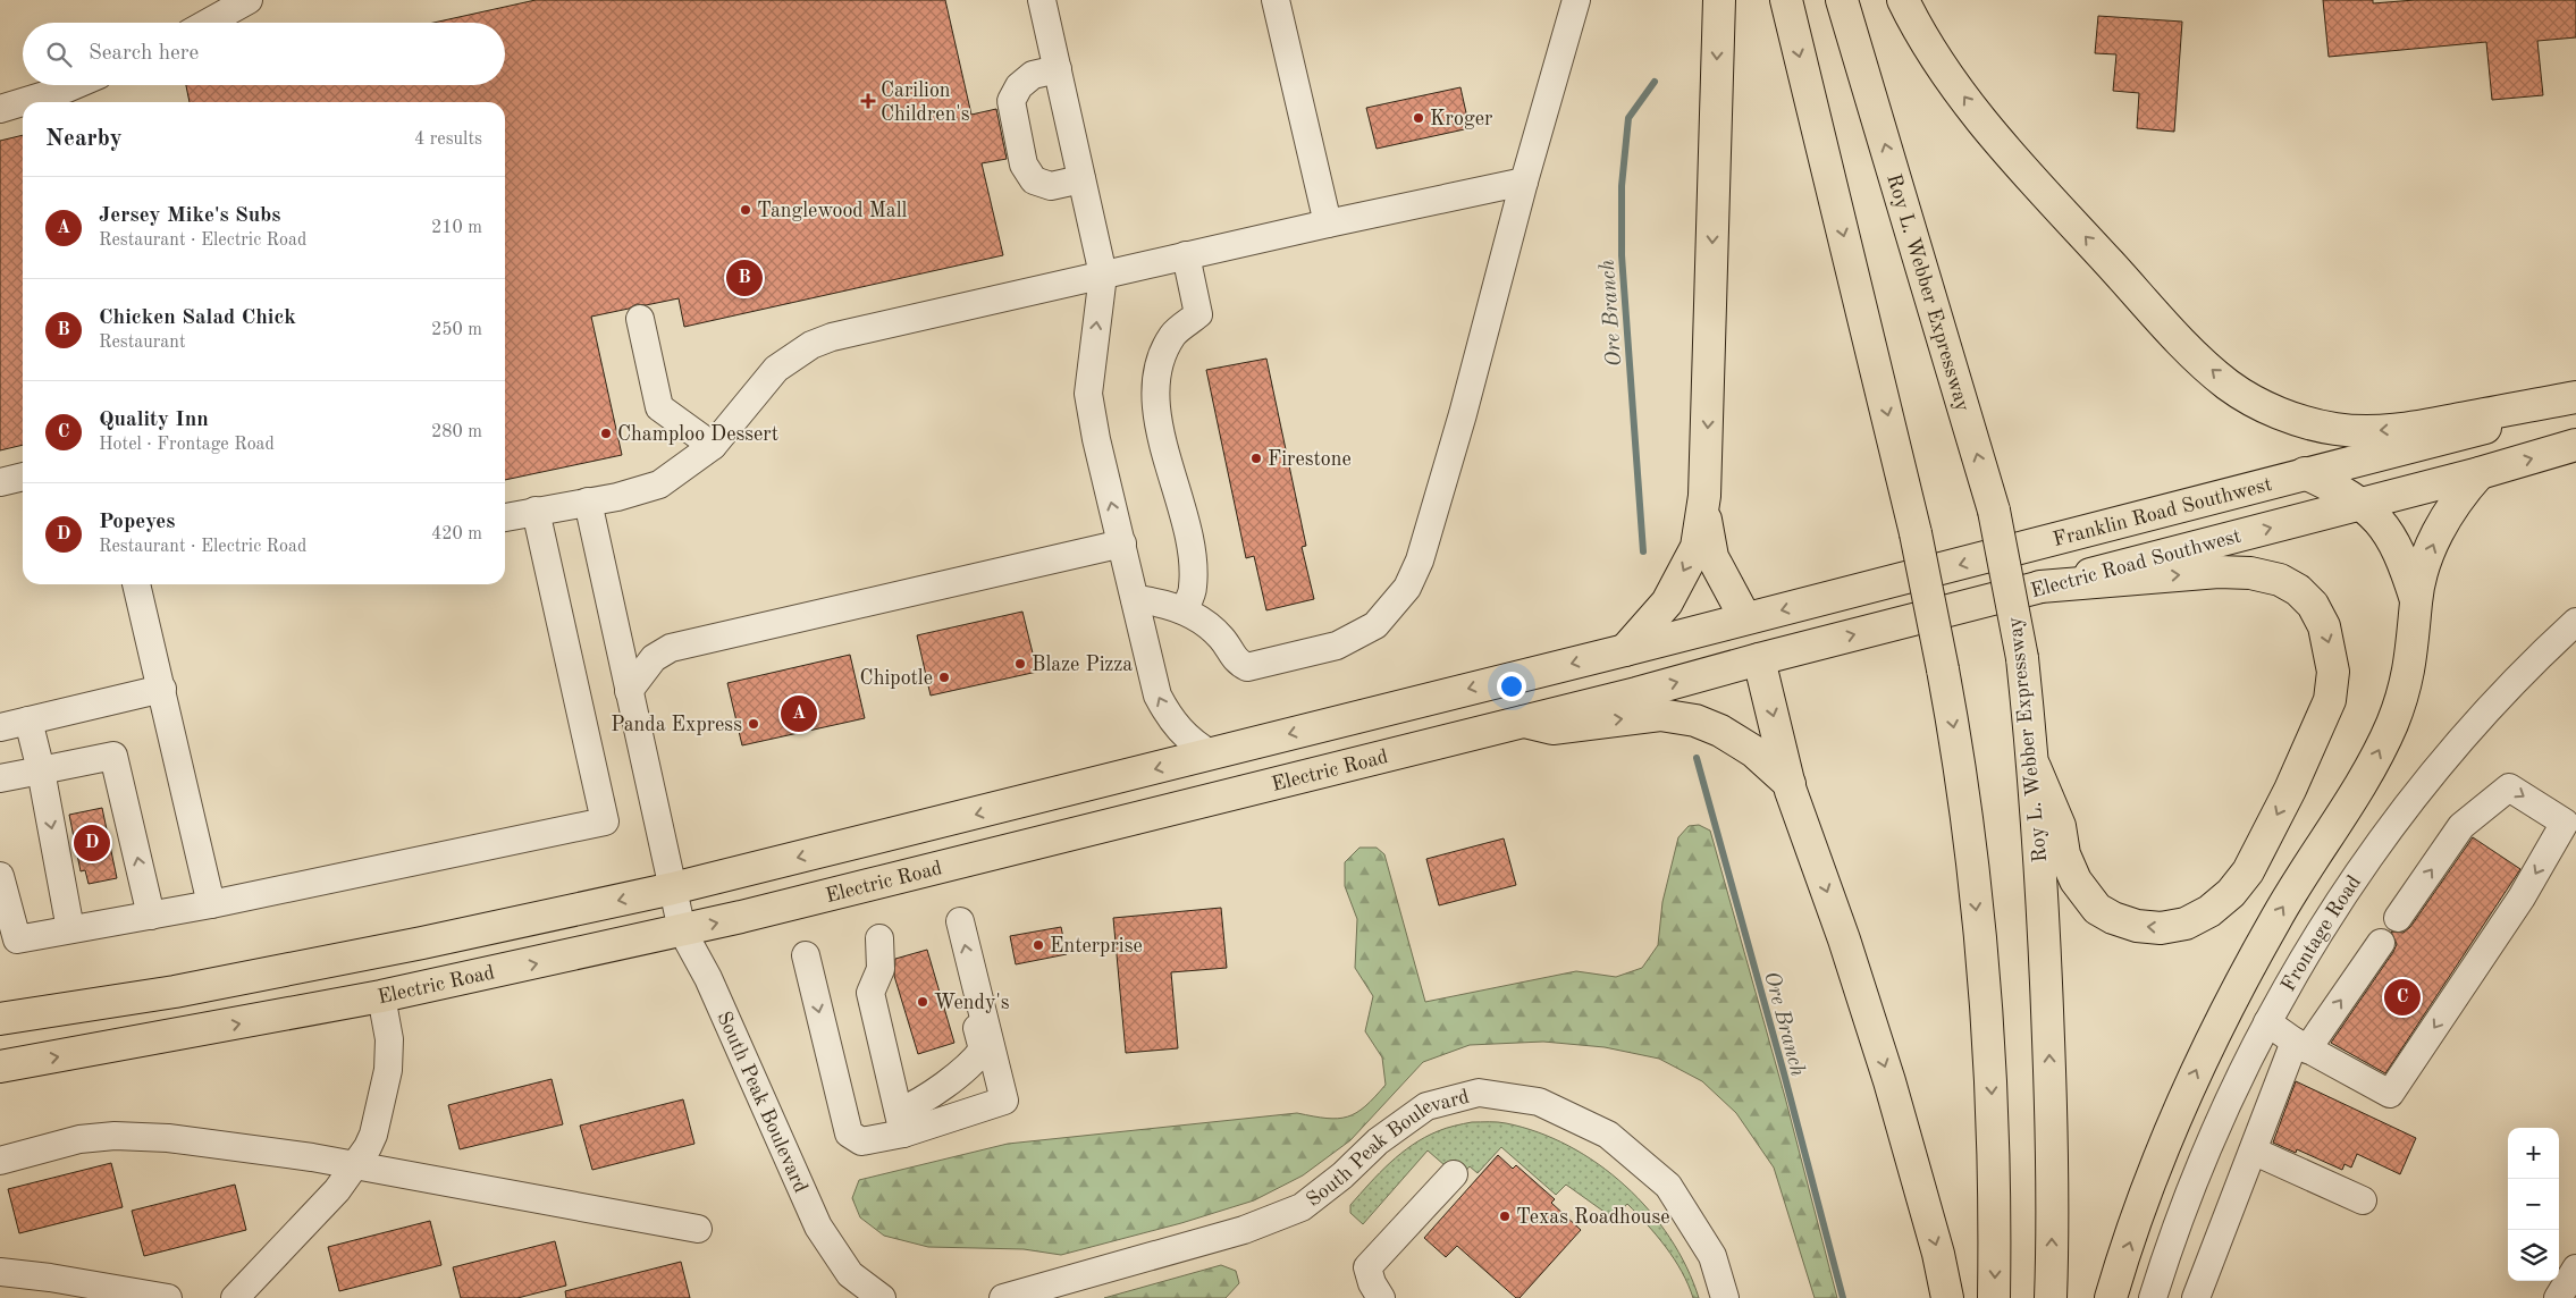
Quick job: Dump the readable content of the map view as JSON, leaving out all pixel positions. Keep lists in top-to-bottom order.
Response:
{
  "streets": {
    "main road": [
      "Roy L. Webber Expressway",
      "Franklin Road Southwest",
      "Electric Road Southwest",
      "Electric Road"
    ],
    "street": ["Frontage Road", "South Peak Boulevard"]
  },
  "crossings": [
    ["Electric Road Southwest", "Electric Road"],
    ["Electric Road", "South Peak Boulevard"]
  ],
  "one_way": ["Franklin Road Southwest", "Electric Road Southwest"],
  "water": ["Ore Branch"],
  "places": {
    "health": ["Carilion Children's"],
    "other": [
      "Kroger",
      "Tanglewood Mall",
      "Champloo Dessert",
      "Firestone",
      "Blaze Pizza",
      "Chipotle",
      "Panda Express",
      "Enterprise",
      "Wendy's",
      "Texas Roadhouse"
    ]
  },
  "page": {
    "search": "Search here",
    "heading": ["Nearby", "4 results"],
    "list": [
      {
        "mark": "A",
        "name": "Jersey Mike's Subs",
        "note": "Restaurant · Electric Road",
        "value": "210 m"
      },
      {
        "mark": "B",
        "name": "Chicken Salad Chick",
        "note": "Restaurant",
        "value": "250 m"
      },
      {
        "mark": "C",
        "name": "Quality Inn",
        "note": "Hotel · Frontage Road",
        "value": "280 m"
      },
      {
        "mark": "D",
        "name": "Popeyes",
        "note": "Restaurant · Electric Road",
        "value": "420 m"
      }
    ],
    "pins": [
      "B",
      "A",
      "D",
      "C"
    ],
    "map_buttons": ["+", "−"]
  }
}
